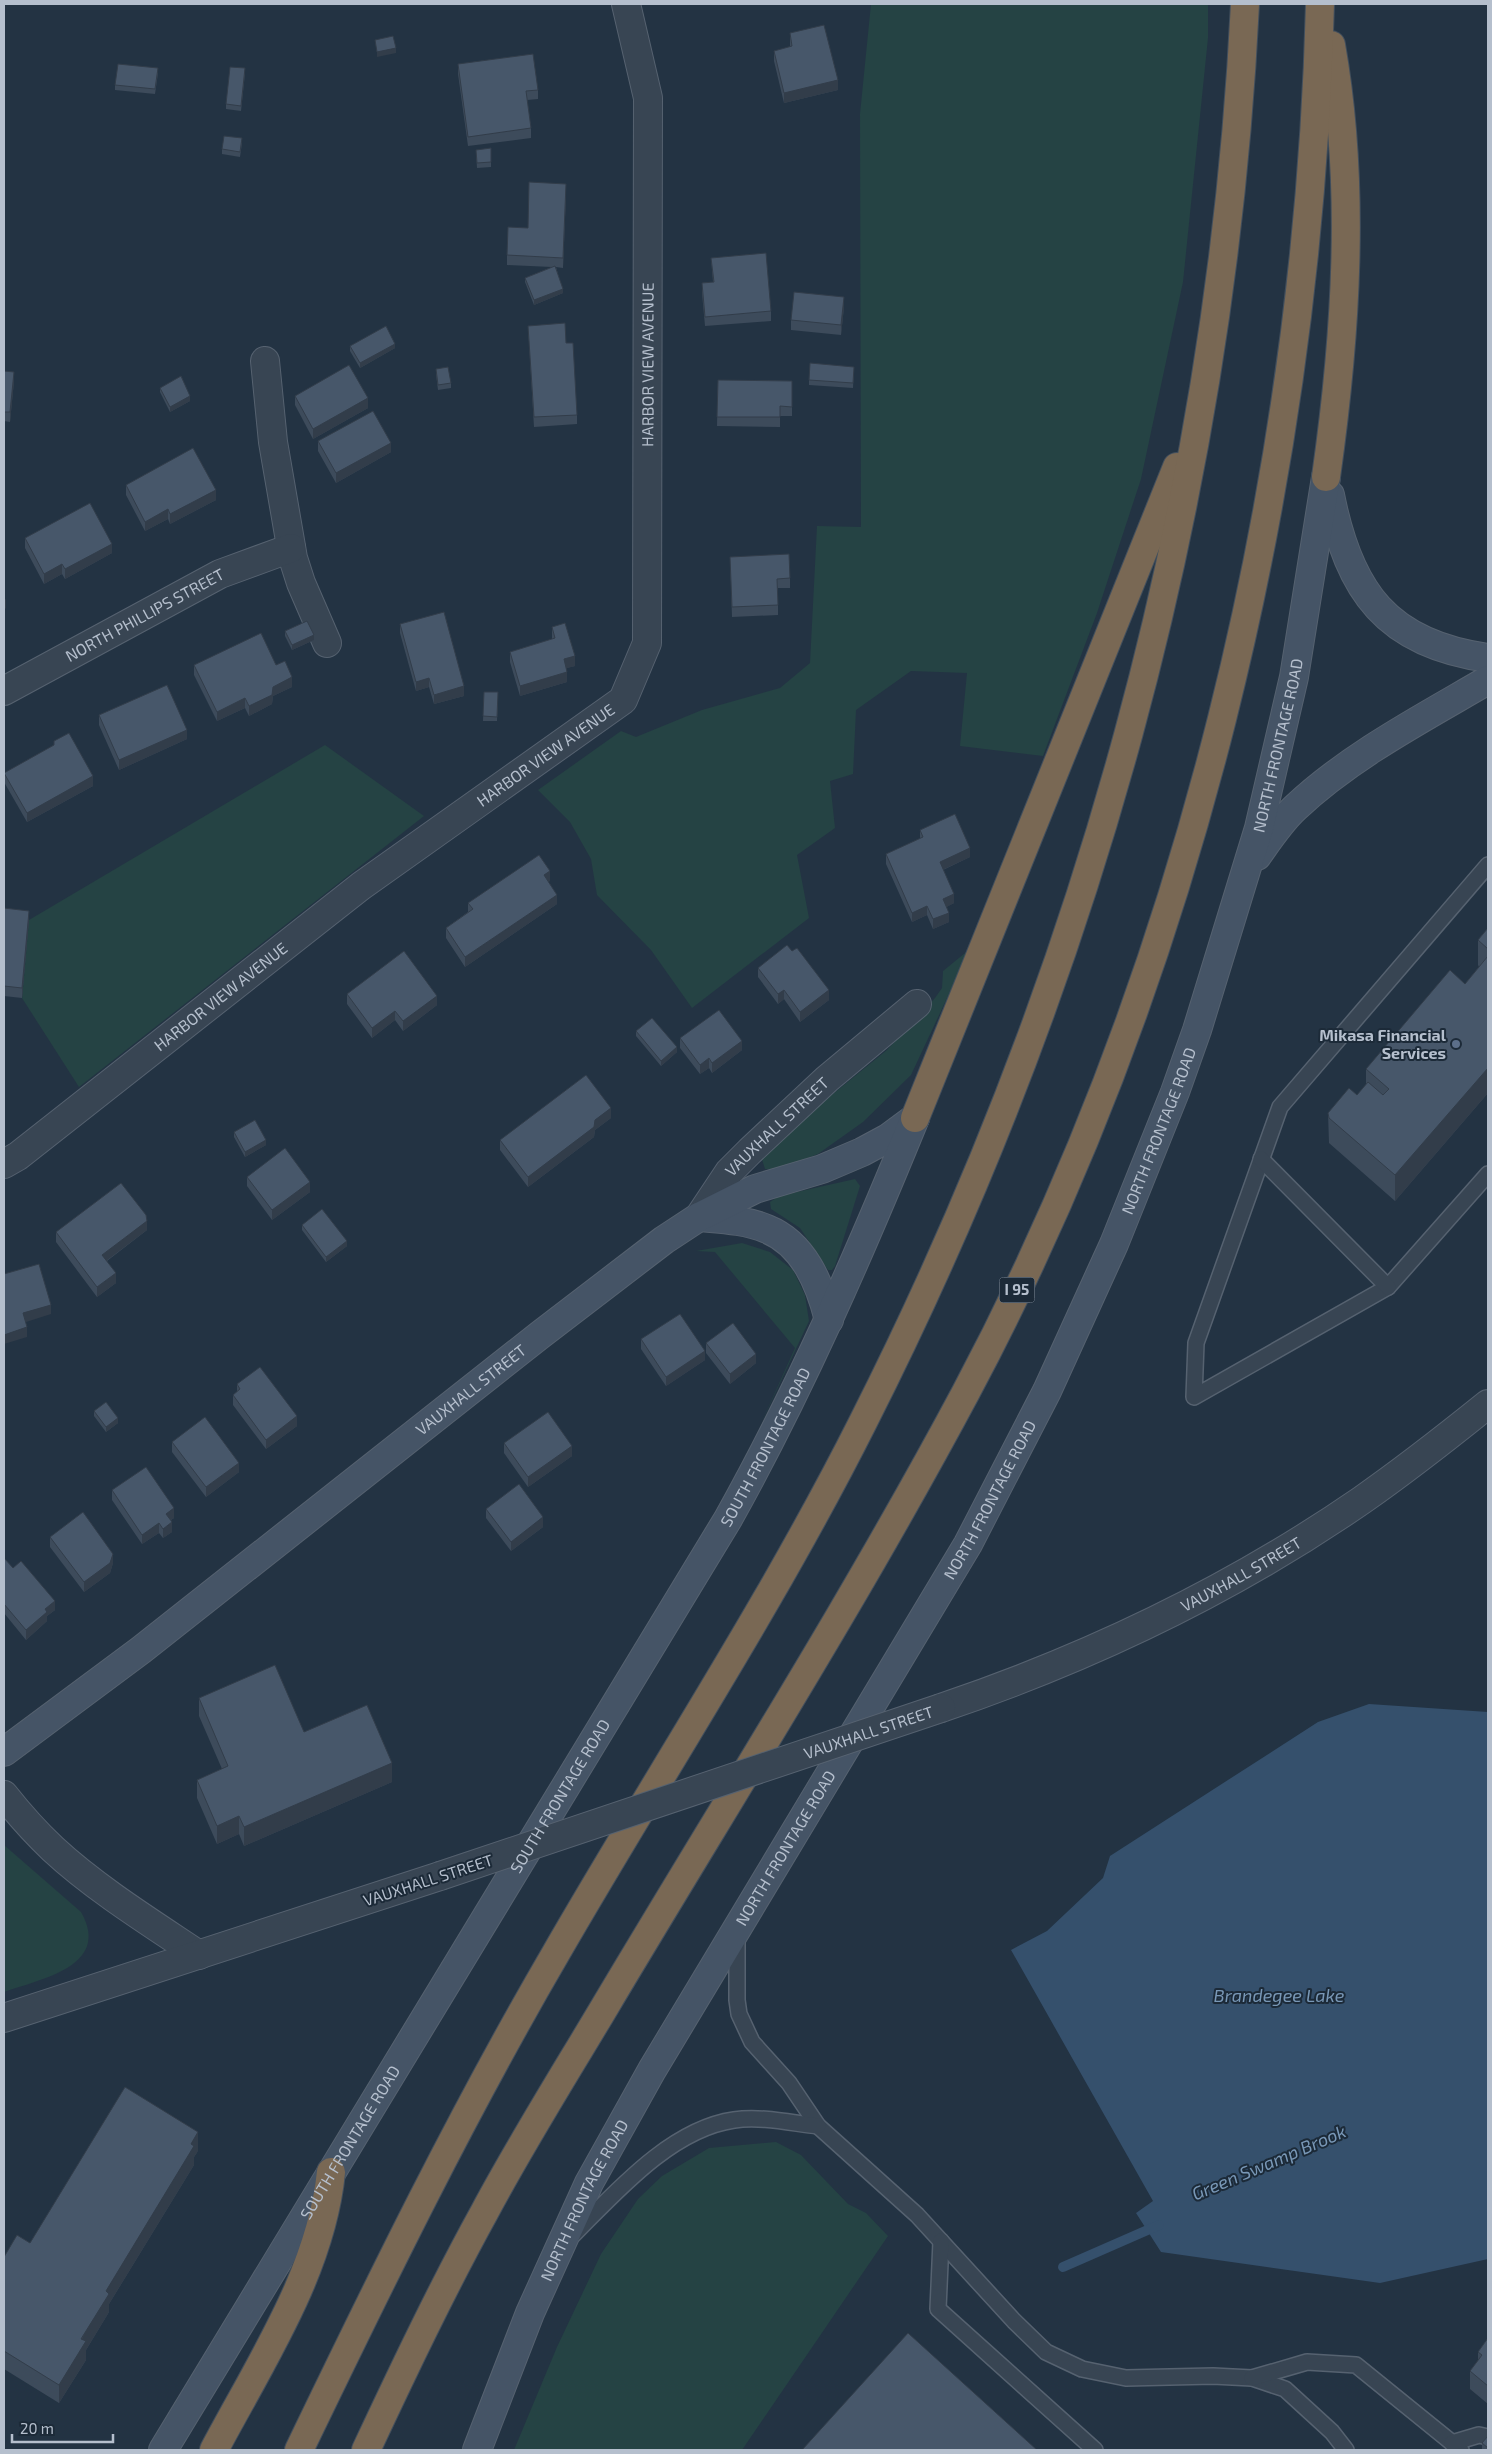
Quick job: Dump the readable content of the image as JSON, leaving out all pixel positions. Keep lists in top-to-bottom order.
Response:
{
  "streets": {
    "highway": ["I 95"],
    "main road": ["NORTH FRONTAGE ROAD", "VAUXHALL STREET", "SOUTH FRONTAGE ROAD"],
    "street": ["HARBOR VIEW AVENUE", "NORTH PHILLIPS STREET"]
  },
  "water": ["Brandegee Lake", "Green Swamp Brook"],
  "places": ["Mikasa Financial Services"],
  "scale_bar": "20 m"
}
